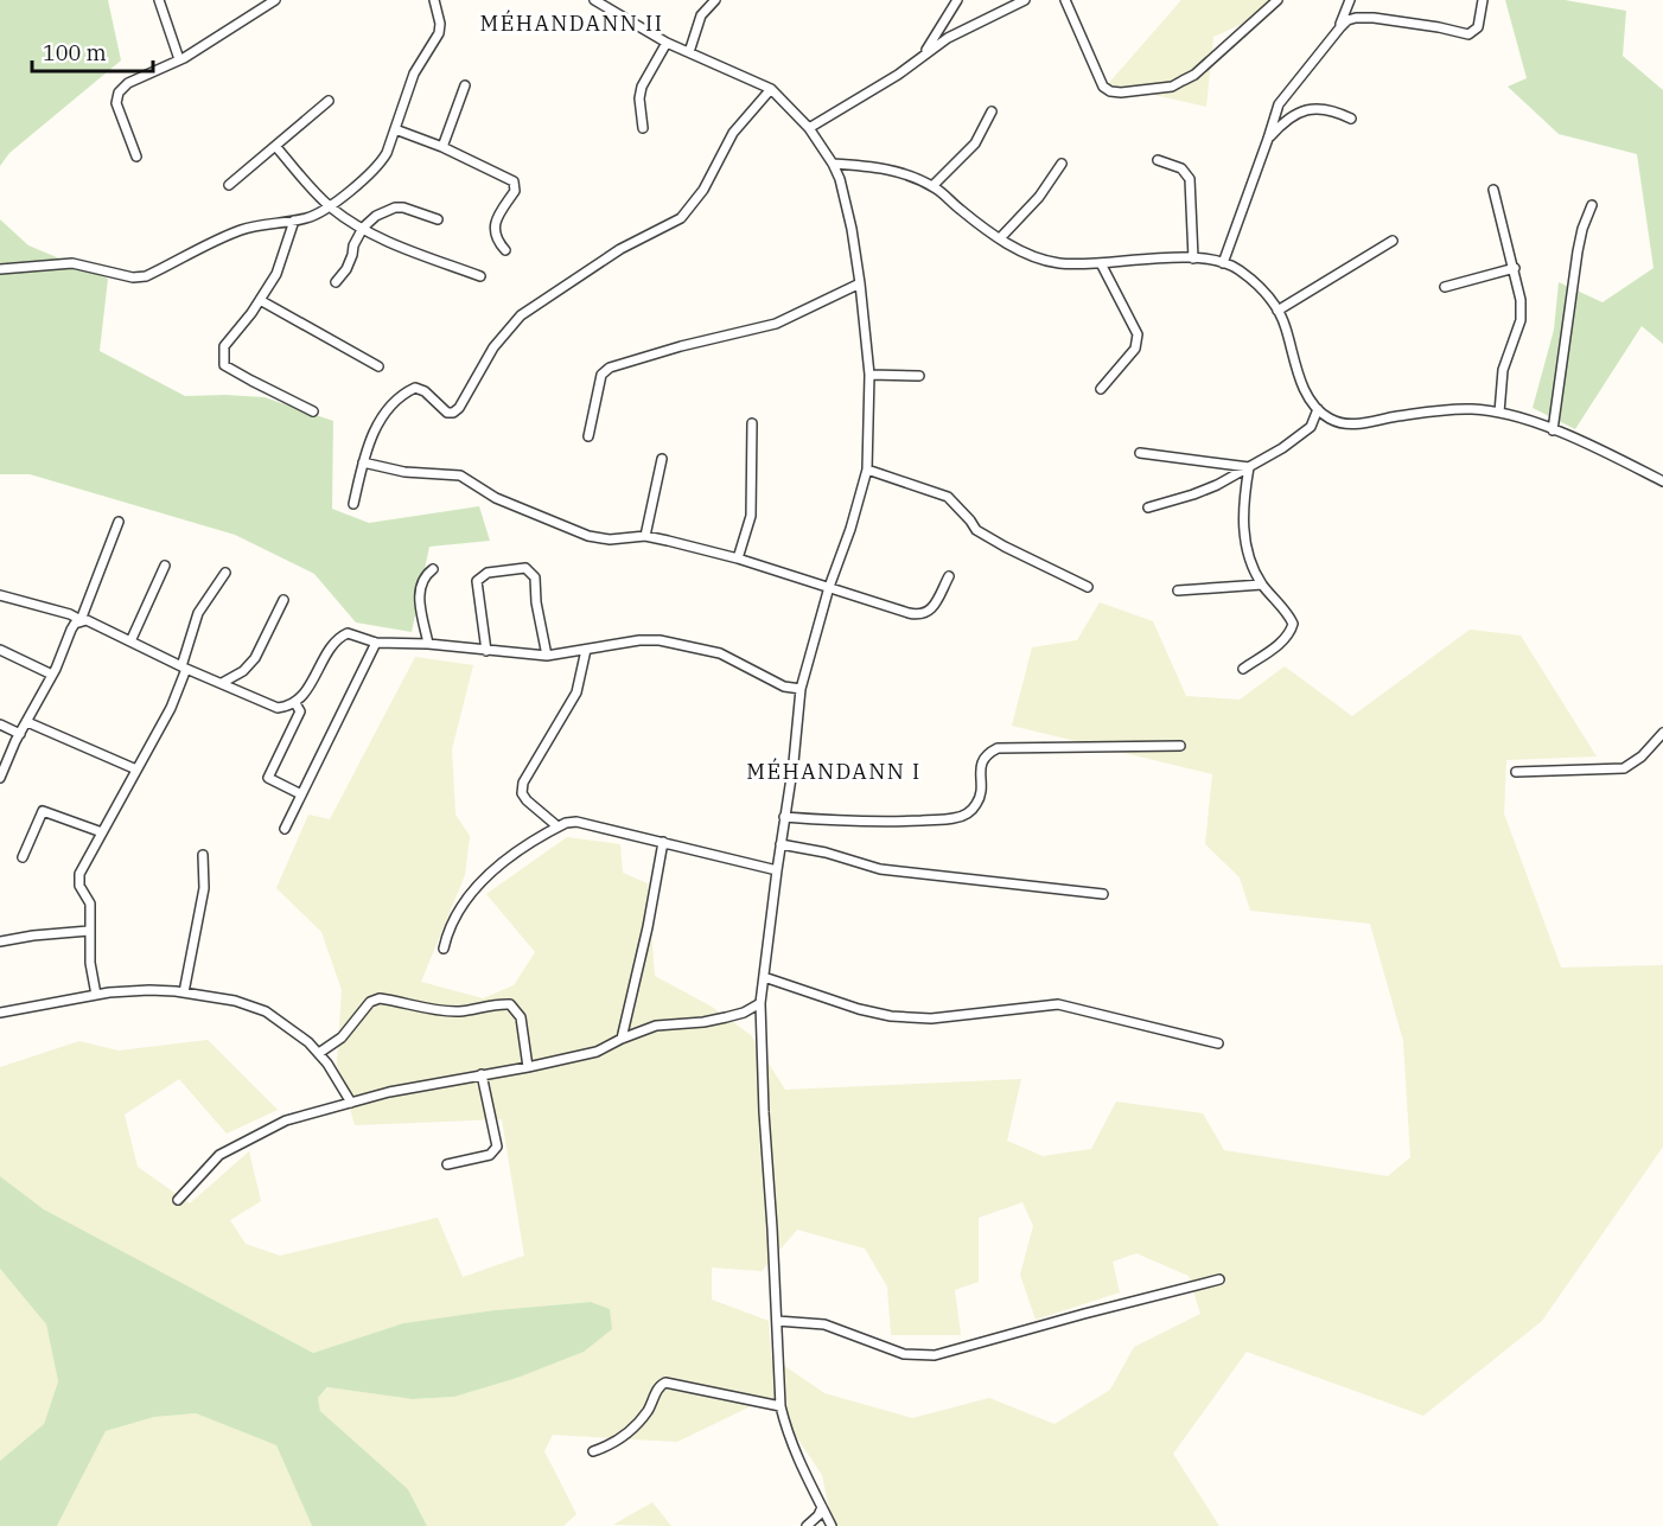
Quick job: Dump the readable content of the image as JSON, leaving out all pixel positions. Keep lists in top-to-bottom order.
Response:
{
  "districts": ["MÉHANDANN II", "MÉHANDANN I"],
  "scale_bar": "100 m"
}
